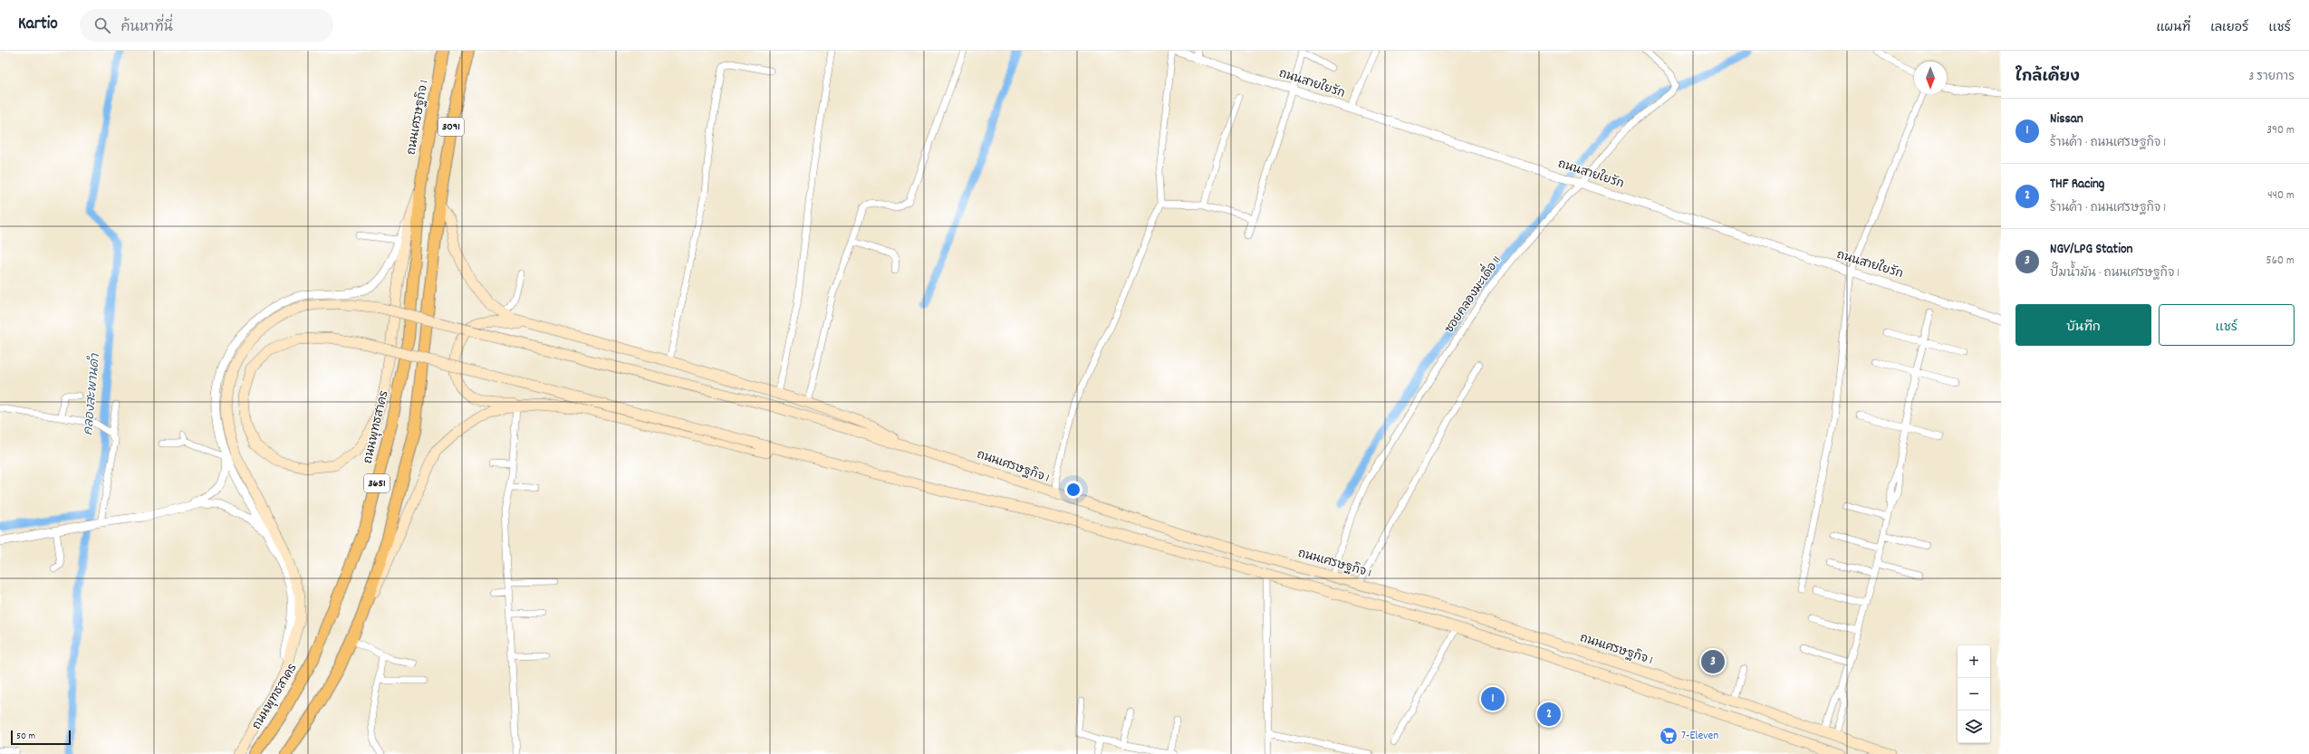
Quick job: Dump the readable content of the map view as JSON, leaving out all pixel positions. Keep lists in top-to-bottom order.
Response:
{
  "streets": {
    "main road": [
      "ถนนเศรษฐกิจ 1",
      "3091",
      "ถนนพุทธสาคร",
      "3651"
    ],
    "street": ["ถนนสายใยรัก", "ซอยคลองมะเดื่อ 11"]
  },
  "crossings": [
    ["ถนนสายใยรัก", "ซอยคลองมะเดื่อ 11"],
    ["ถนนเศรษฐกิจ 1", "3091"],
    ["ถนนเศรษฐกิจ 1", "ซอยคลองมะเดื่อ 11"],
    ["ถนนเศรษฐกิจ 1", "ถนนพุทธสาคร"],
    ["3091", "ถนนพุทธสาคร"],
    ["3091", "3651"]
  ],
  "water": ["คลองสะพานดำ"],
  "places": {
    "supermarket": ["7-Eleven"]
  },
  "scale_bar": "50 m",
  "north": "bottom",
  "page": {
    "header": "Kartio",
    "search": "ค้นหาที่นี่",
    "nav": ["แผนที่", "เลเยอร์", "แชร์"],
    "heading": ["ใกล้เคียง", "3 รายการ"],
    "list": [
      {
        "mark": "1",
        "name": "Nissan",
        "note": "ร้านค้า · ถนนเศรษฐกิจ 1",
        "value": "390 m"
      },
      {
        "mark": "2",
        "name": "THF Racing",
        "note": "ร้านค้า · ถนนเศรษฐกิจ 1",
        "value": "440 m"
      },
      {
        "mark": "3",
        "name": "NGV/LPG Station",
        "note": "ปั๊มน้ำมัน · ถนนเศรษฐกิจ 1",
        "value": "560 m"
      }
    ],
    "buttons": ["บันทึก", "แชร์"],
    "map_buttons": ["+", "−"],
    "pins": ["3", "1", "2"],
    "scale": "50 m"
  }
}
